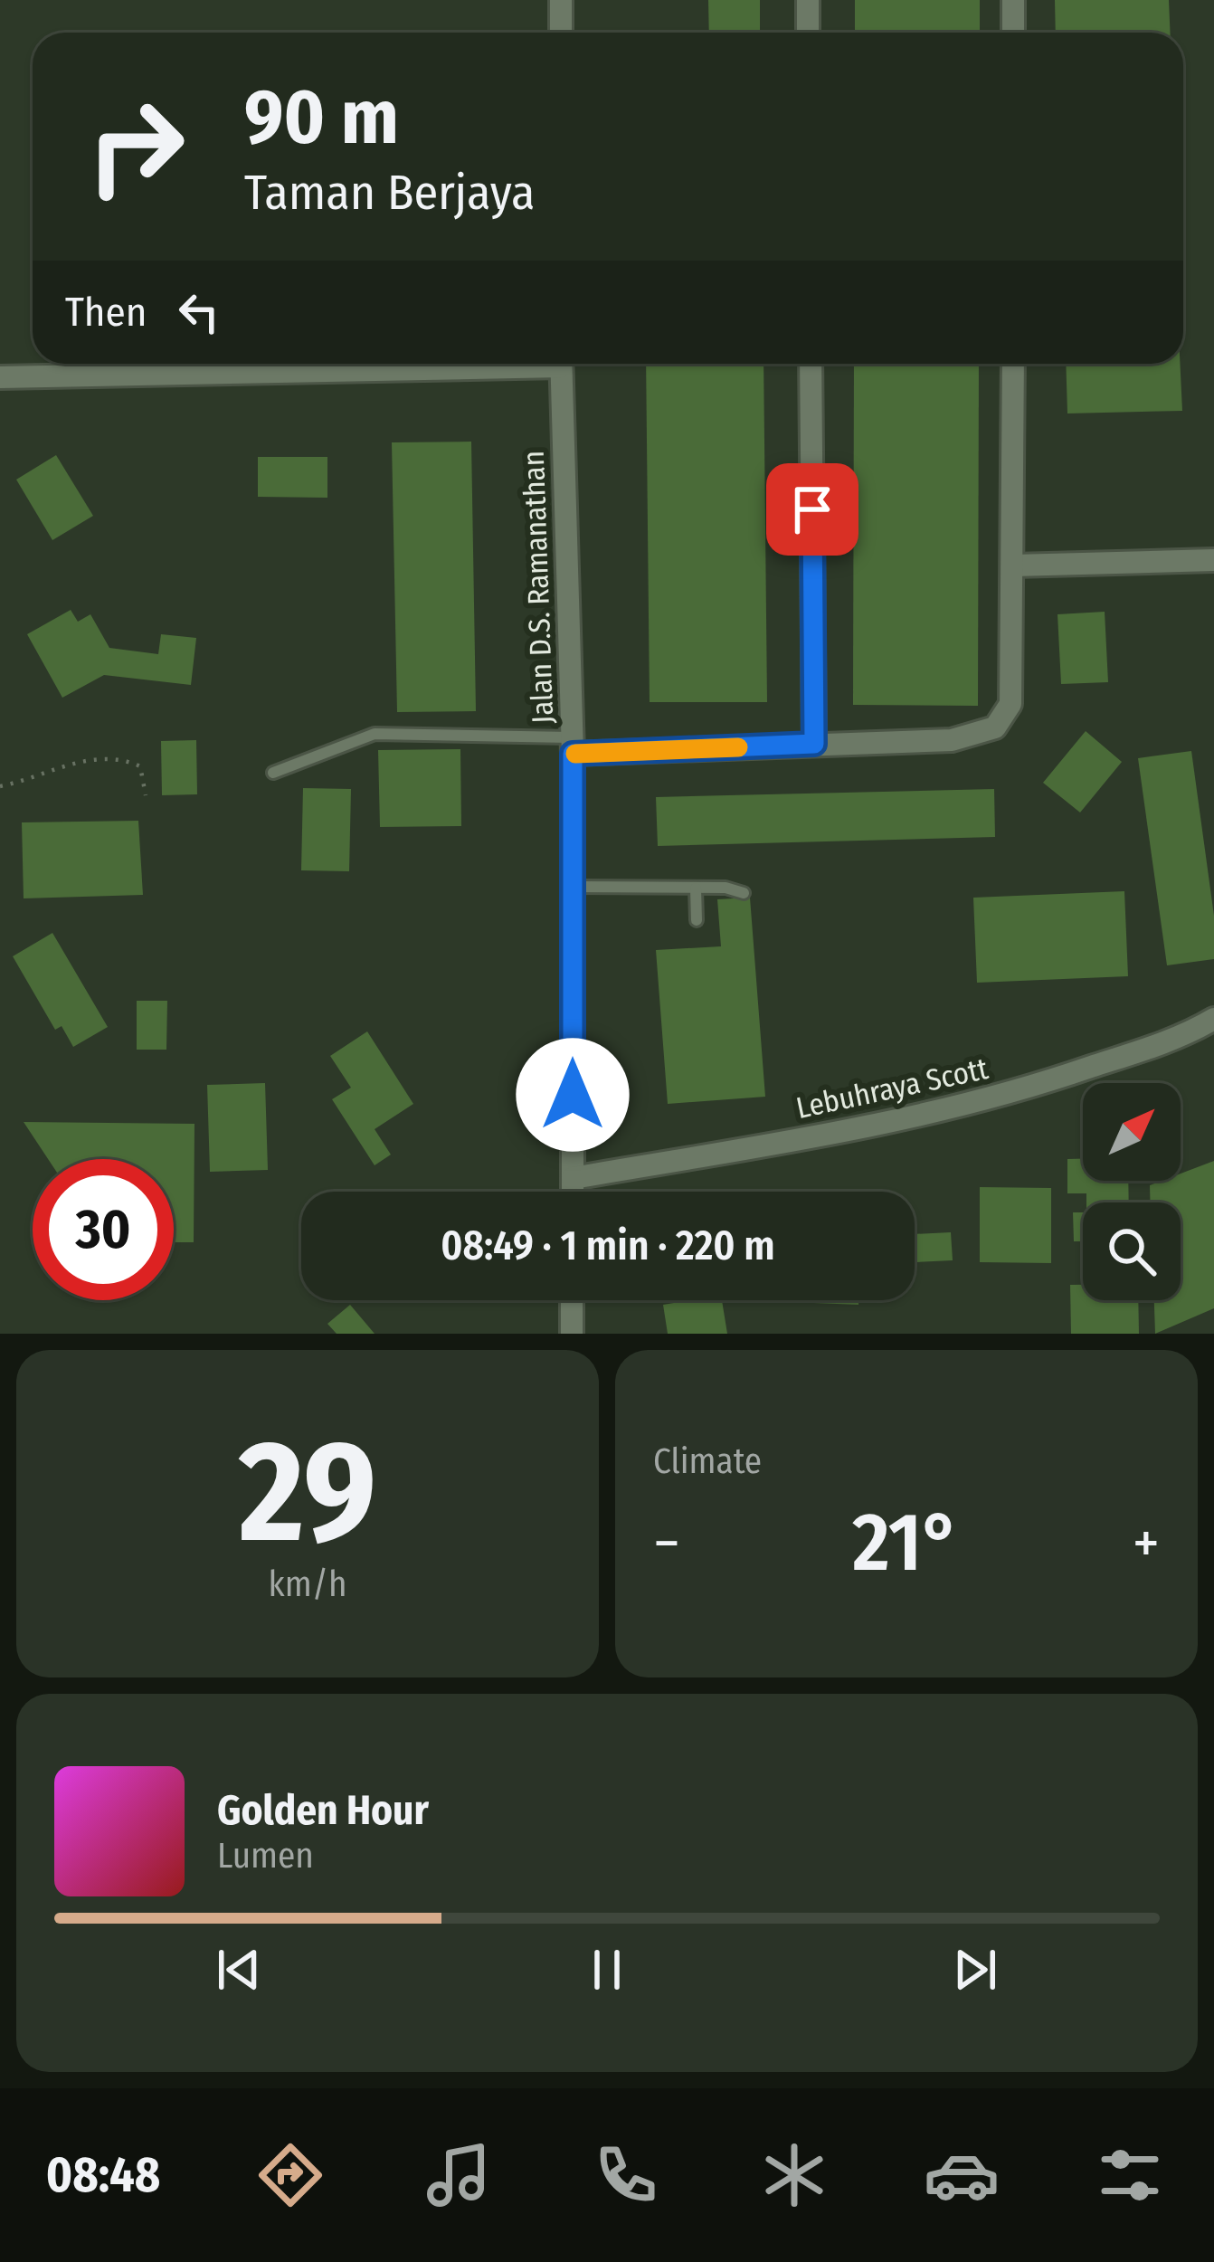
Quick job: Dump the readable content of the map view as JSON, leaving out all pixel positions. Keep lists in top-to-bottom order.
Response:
{
  "streets": {
    "street": ["Jalan D.S. Ramanathan", "Lebuhraya Scott"]
  },
  "crossings": [
    ["Jalan D.S. Ramanathan", "Lebuhraya Scott"]
  ],
  "north": "top right",
  "page": {
    "turn": ["90 m", "Taman Berjaya"],
    "then": "Then",
    "limit": "30",
    "trip": "08:49 · 1 min · 220 m",
    "tile": [
      ["29", "km/h"],
      "Climate"
    ],
    "heat": ["−", "21°", "+"],
    "song": ["Golden Hour", "Lumen"],
    "tabs": "08:48"
  }
}
